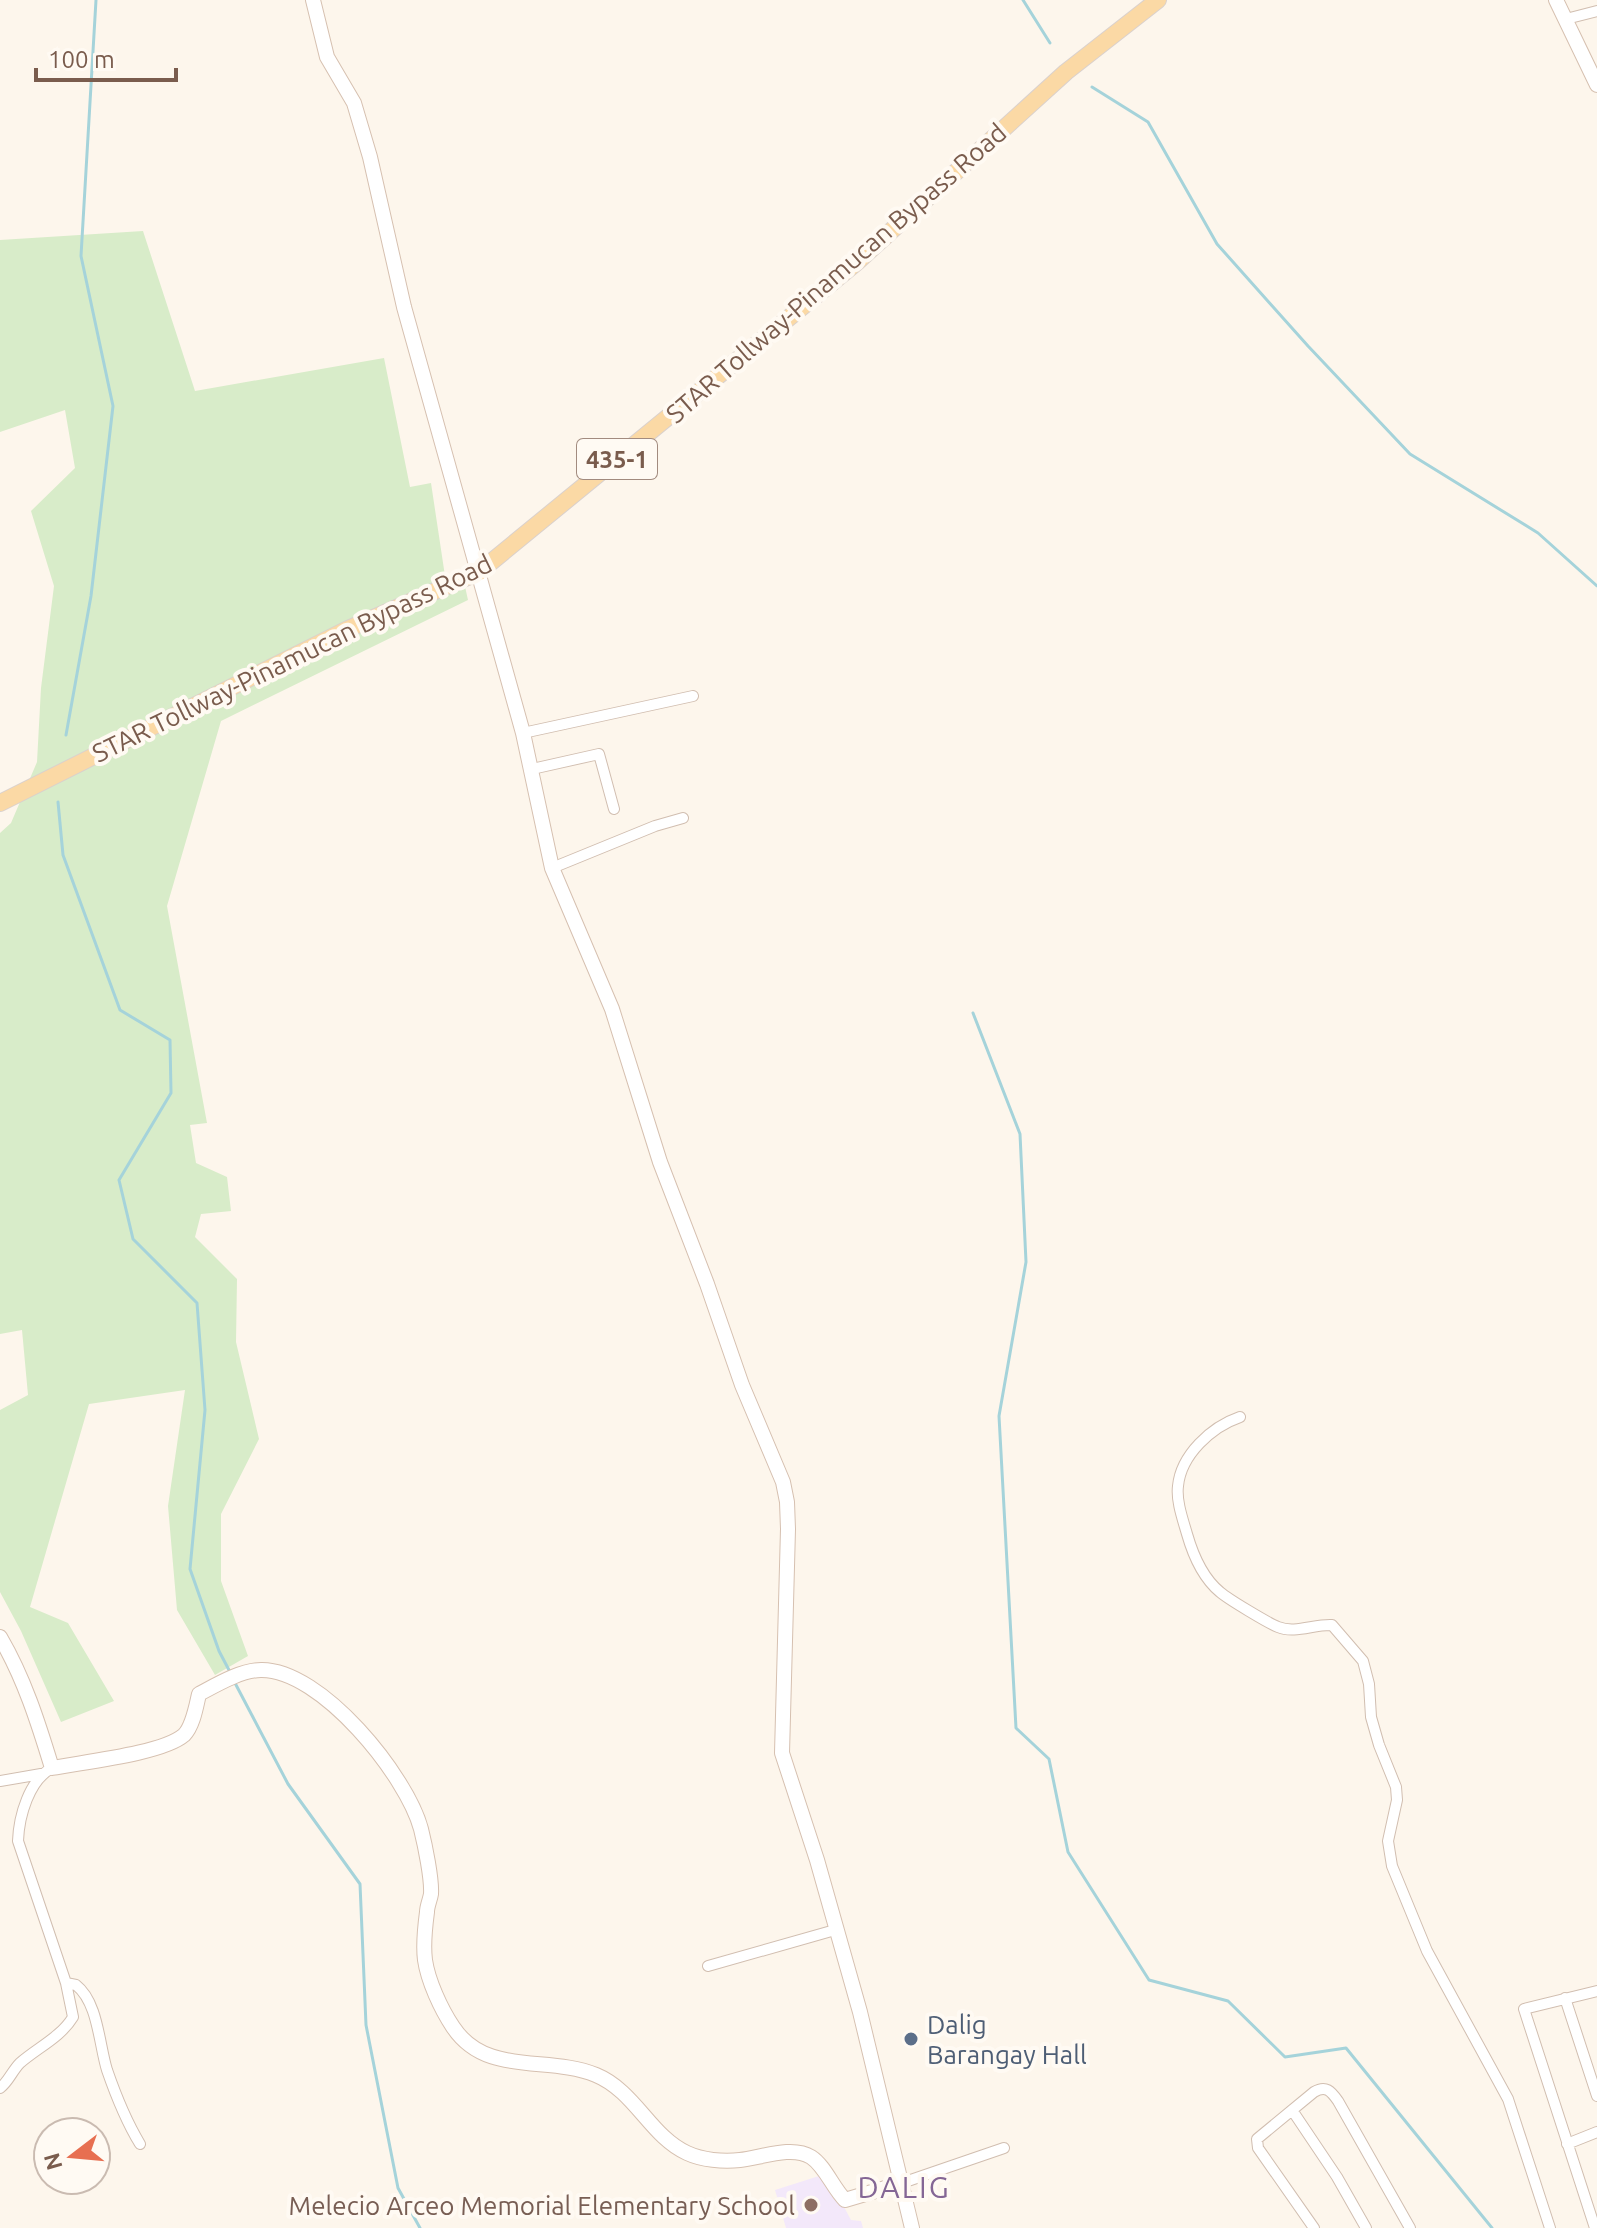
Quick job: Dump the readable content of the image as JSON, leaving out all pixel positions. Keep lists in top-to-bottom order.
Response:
{
  "streets": {
    "main road": ["STAR Tollway-Pinamucan Bypass Road", "435-1"]
  },
  "districts": ["DALIG"],
  "places": ["Dalig Barangay Hall", "Melecio Arceo Memorial Elementary School"],
  "scale_bar": "100 m",
  "north": "left"
}
